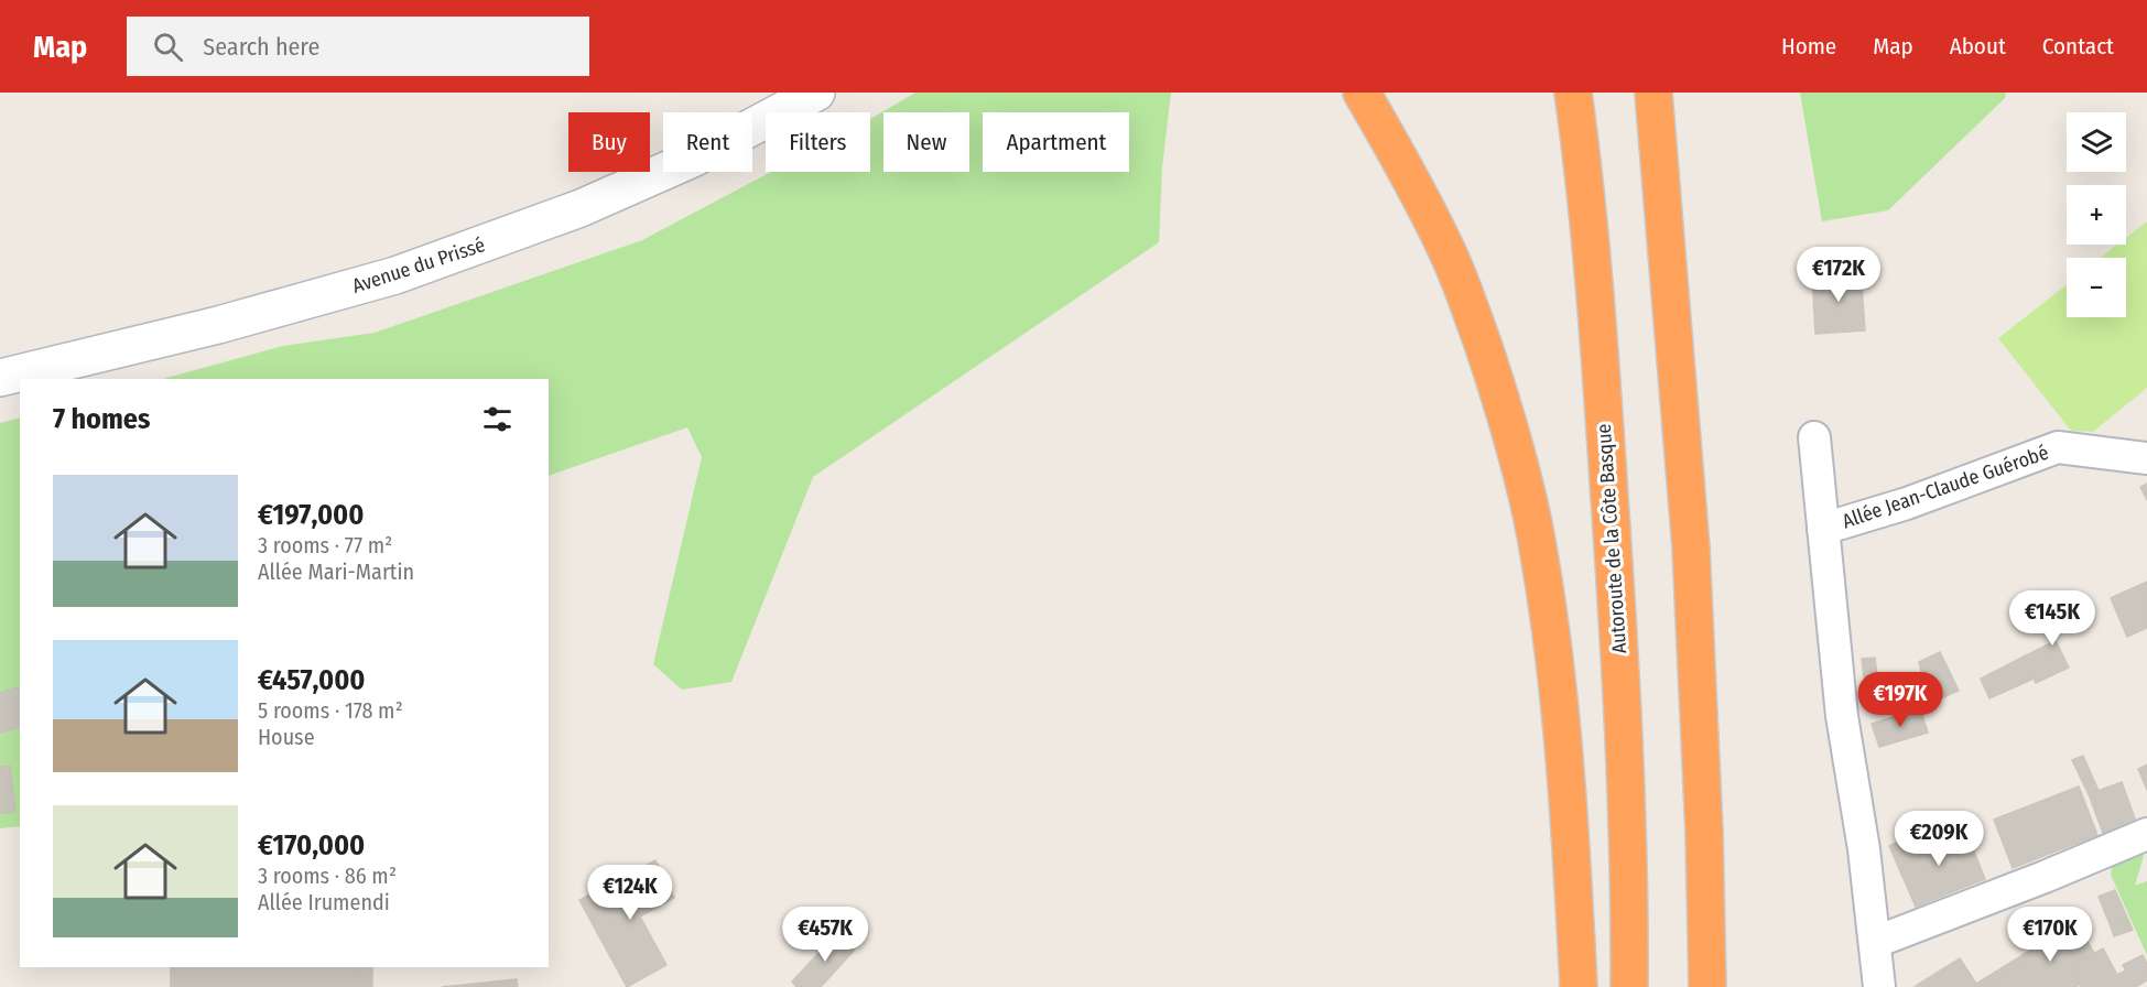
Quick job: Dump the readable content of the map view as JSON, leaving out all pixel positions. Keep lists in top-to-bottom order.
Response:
{
  "streets": {
    "highway": ["Autoroute de la Côte Basque"],
    "main road": ["Avenue du Prissé"],
    "street": ["Allée Jean-Claude Guérobé"]
  },
  "page": {
    "header": "Map",
    "search": "Search here",
    "nav": [
      "Home",
      "Map",
      "About",
      "Contact"
    ],
    "map_buttons": ["+", "−"],
    "chip": [
      "Buy",
      "Rent",
      "Filters",
      "New",
      "Apartment"
    ],
    "price": [
      "€172K",
      "€145K",
      "€197K",
      "€209K",
      "€124K",
      "€457K",
      "€170K"
    ],
    "heading": "7 homes",
    "list": [
      {
        "name": "€197,000",
        "note": "3 rooms · 77 m² · Allée Mari-Martin"
      },
      {
        "name": "€457,000",
        "note": "5 rooms · 178 m² · House"
      },
      {
        "name": "€170,000",
        "note": "3 rooms · 86 m² · Allée Irumendi"
      }
    ]
  }
}
